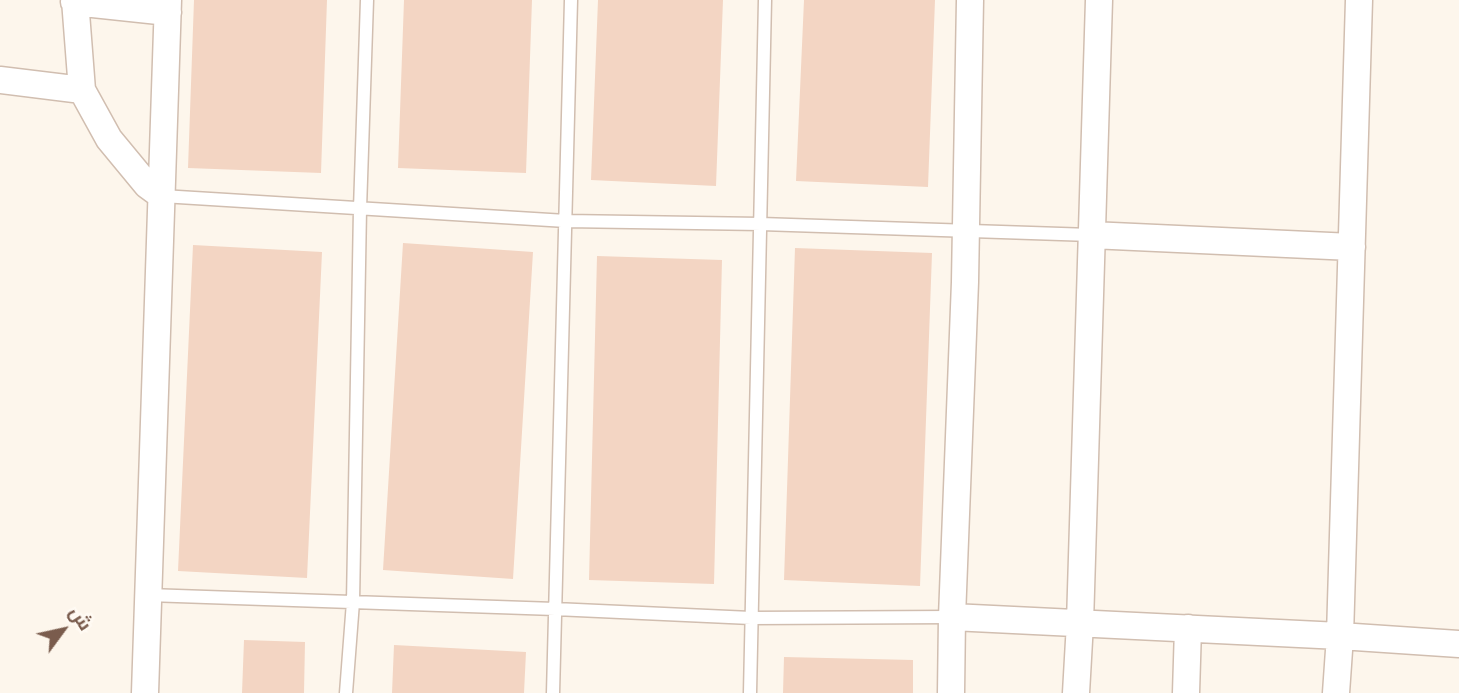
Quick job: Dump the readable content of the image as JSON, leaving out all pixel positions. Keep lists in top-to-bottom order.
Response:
{
  "north": "top right"
}
